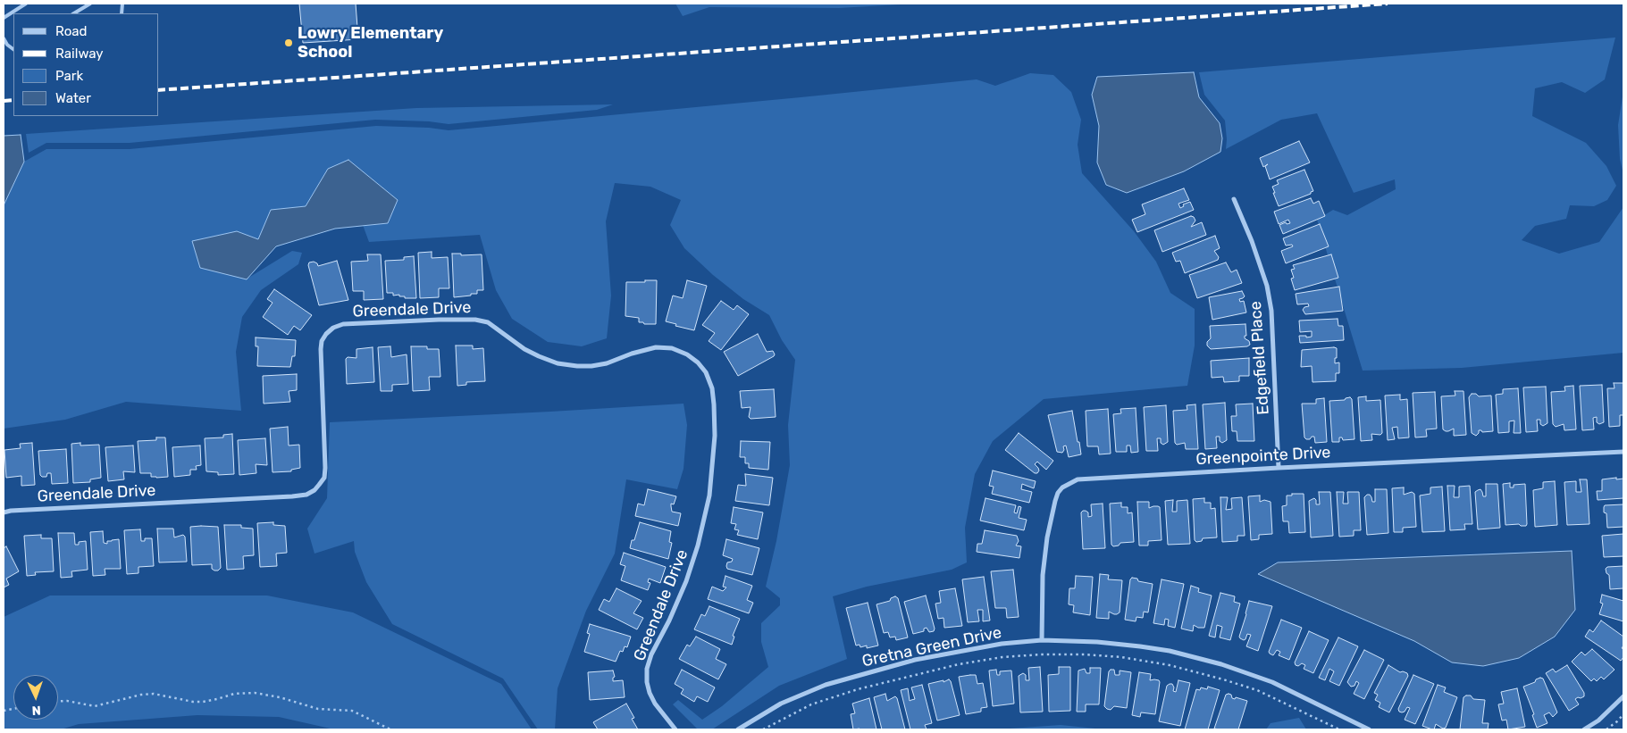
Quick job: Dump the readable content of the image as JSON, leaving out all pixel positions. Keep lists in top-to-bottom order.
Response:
{
  "streets": {
    "street": [
      "Greendale Drive",
      "Edgefield Place",
      "Greenpointe Drive",
      "Gretna Green Drive"
    ]
  },
  "crossings": [
    ["Edgefield Place", "Greenpointe Drive"],
    ["Greenpointe Drive", "Gretna Green Drive"]
  ],
  "places": ["Lowry Elementary School"],
  "legend": [
    "Road",
    "Railway",
    "Park",
    "Water"
  ],
  "north": "bottom"
}
